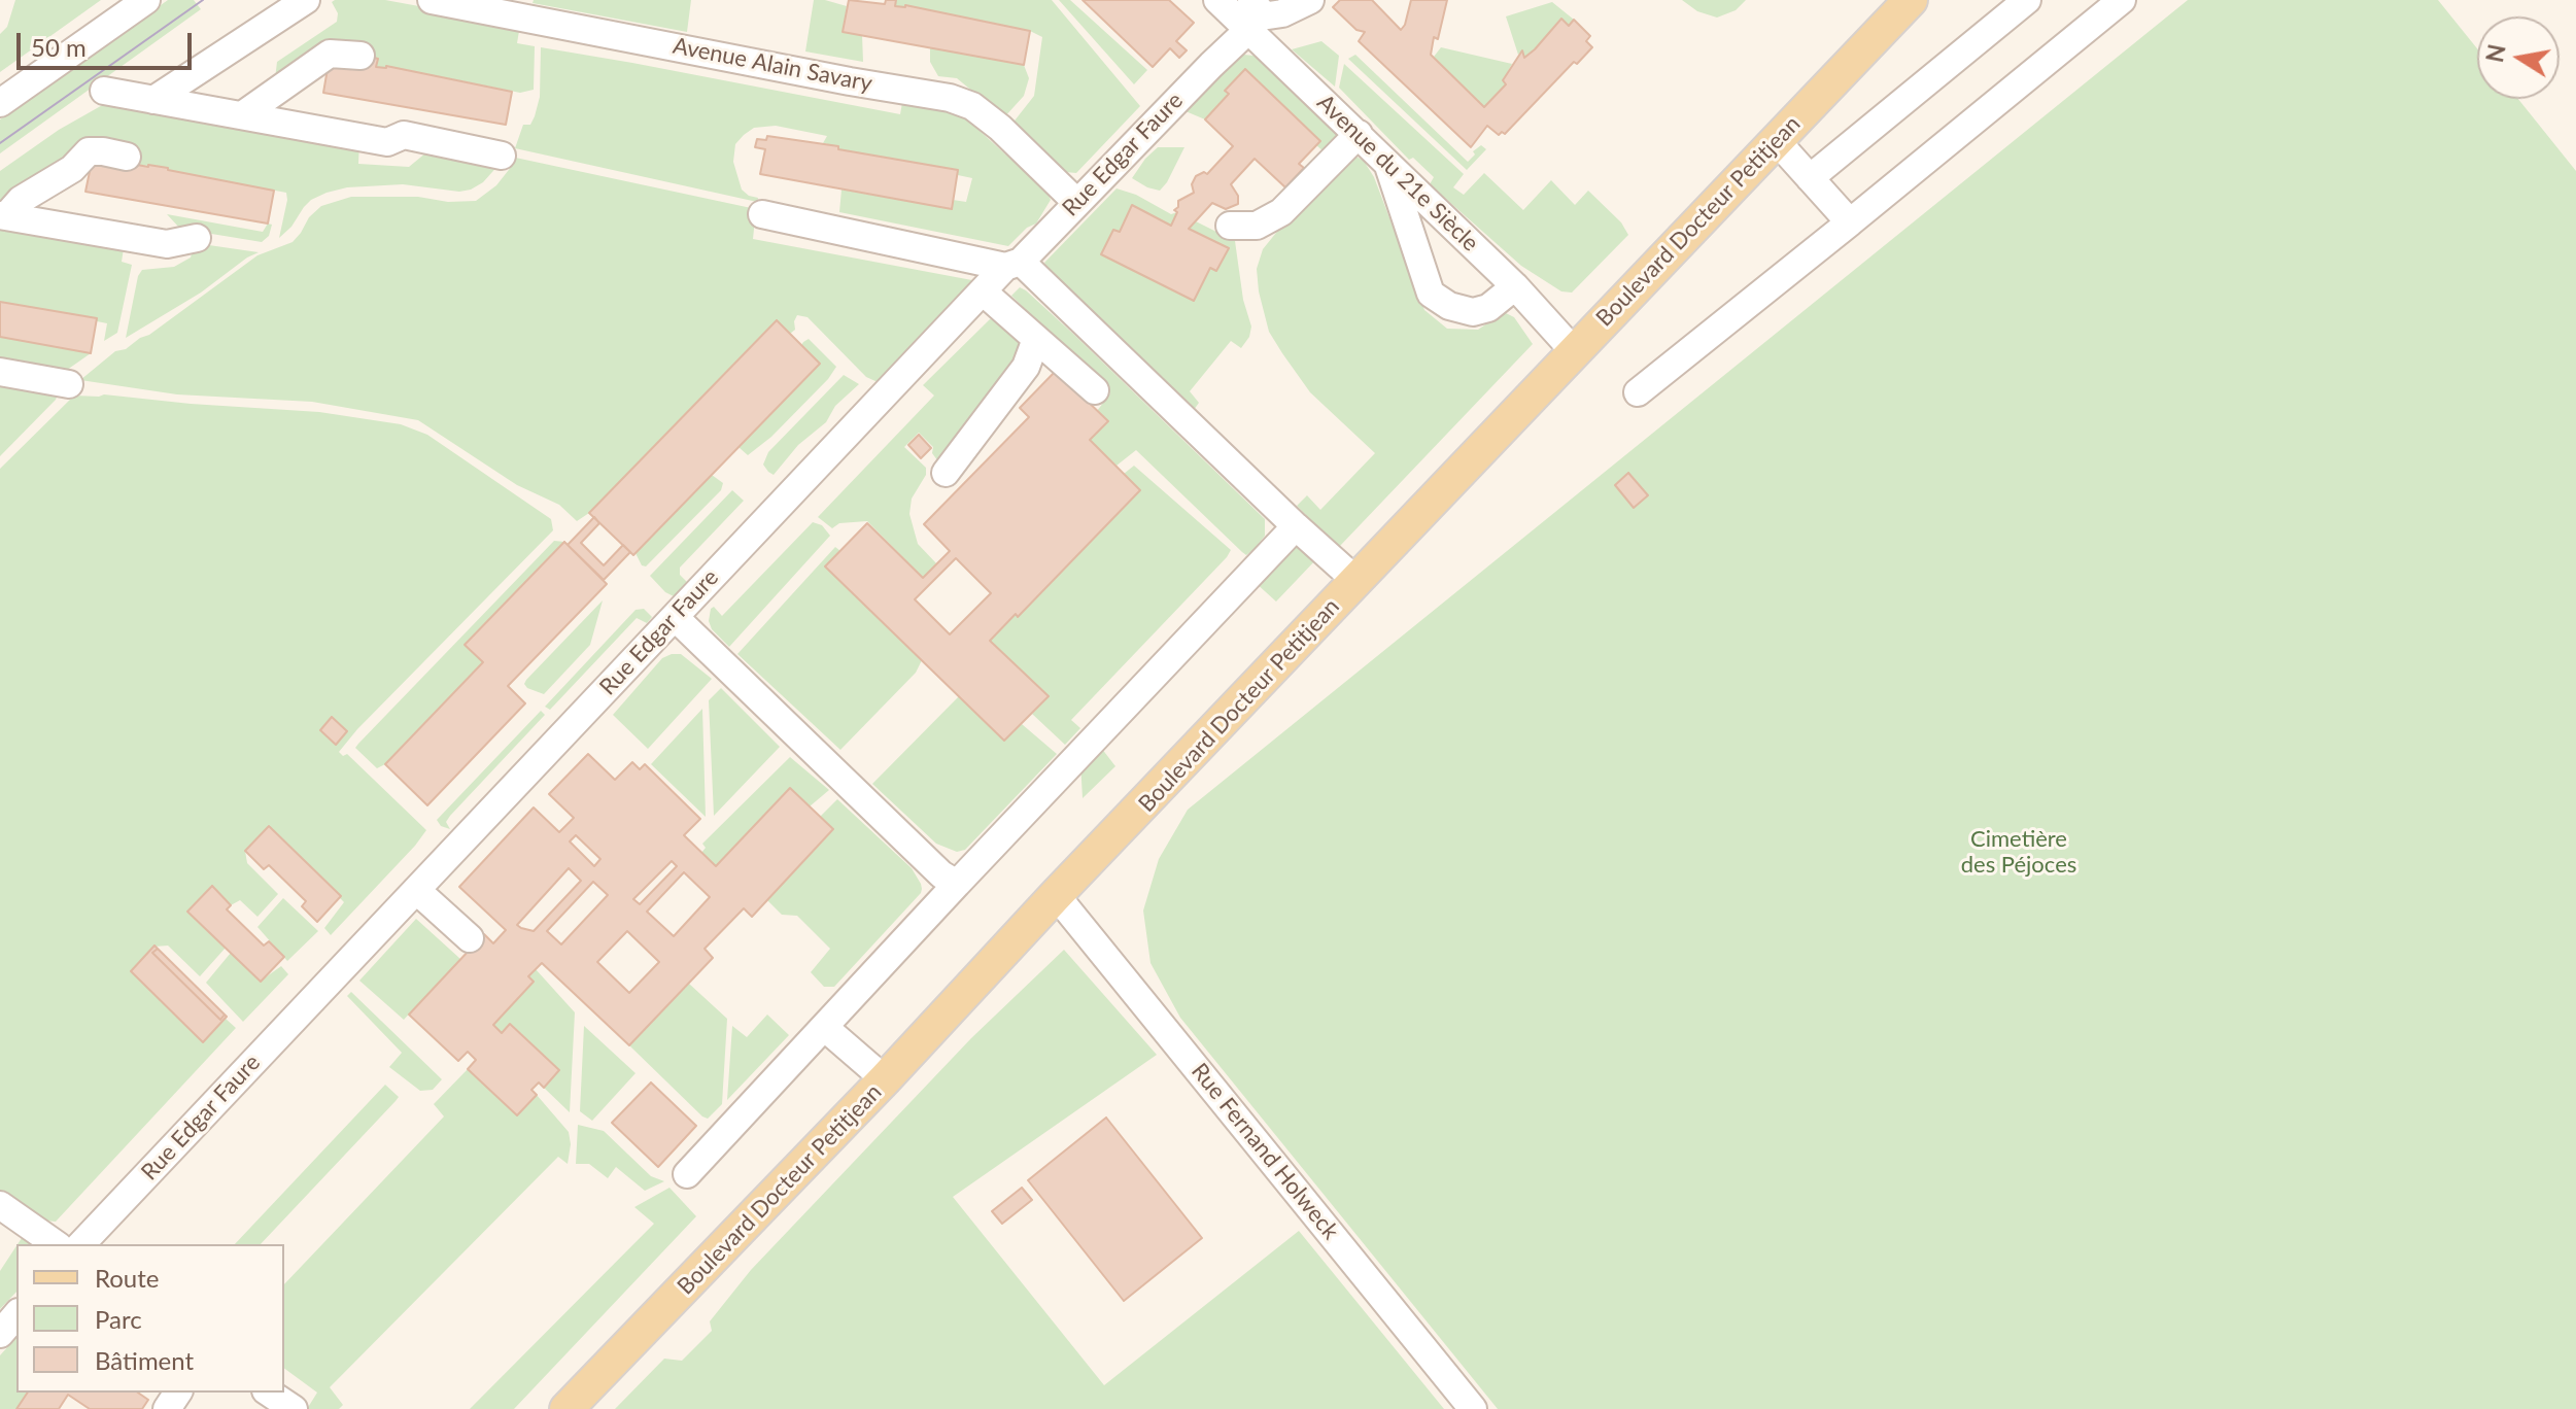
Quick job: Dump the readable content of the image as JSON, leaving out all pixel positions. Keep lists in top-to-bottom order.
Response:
{
  "streets": {
    "main road": ["Boulevard Docteur Petitjean"],
    "street": [
      "Avenue Alain Savary",
      "Rue Edgar Faure",
      "Avenue du 21e Siècle",
      "Rue Fernand Holweck"
    ]
  },
  "crossings": [
    ["Avenue Alain Savary", "Rue Edgar Faure"],
    ["Rue Edgar Faure", "Avenue du 21e Siècle"],
    ["Avenue du 21e Siècle", "Boulevard Docteur Petitjean"],
    ["Boulevard Docteur Petitjean", "Rue Fernand Holweck"]
  ],
  "parks": ["Cimetière des Péjoces"],
  "legend": ["Route", "Parc", "Bâtiment"],
  "scale_bar": "50 m",
  "north": "left"
}
